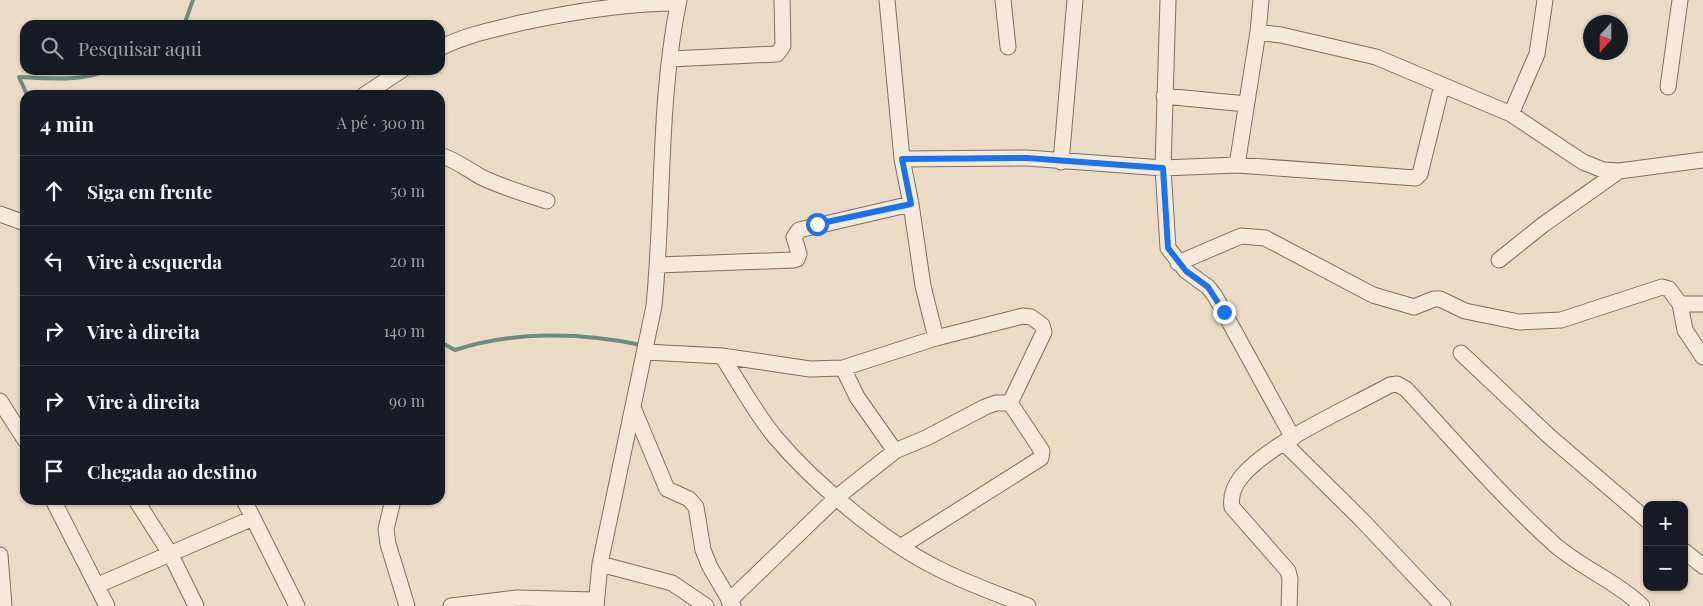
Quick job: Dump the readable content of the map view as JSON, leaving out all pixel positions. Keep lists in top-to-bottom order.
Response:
{
  "north": "bottom",
  "page": {
    "search": "Pesquisar aqui",
    "heading": ["4 min", "A pé · 300 m"],
    "list": [
      ["Siga em frente", "50 m"],
      ["Vire à esquerda", "20 m"],
      ["Vire à direita", "140 m"],
      ["Vire à direita", "90 m"],
      "Chegada ao destino"
    ],
    "map_buttons": ["+", "−"]
  }
}
